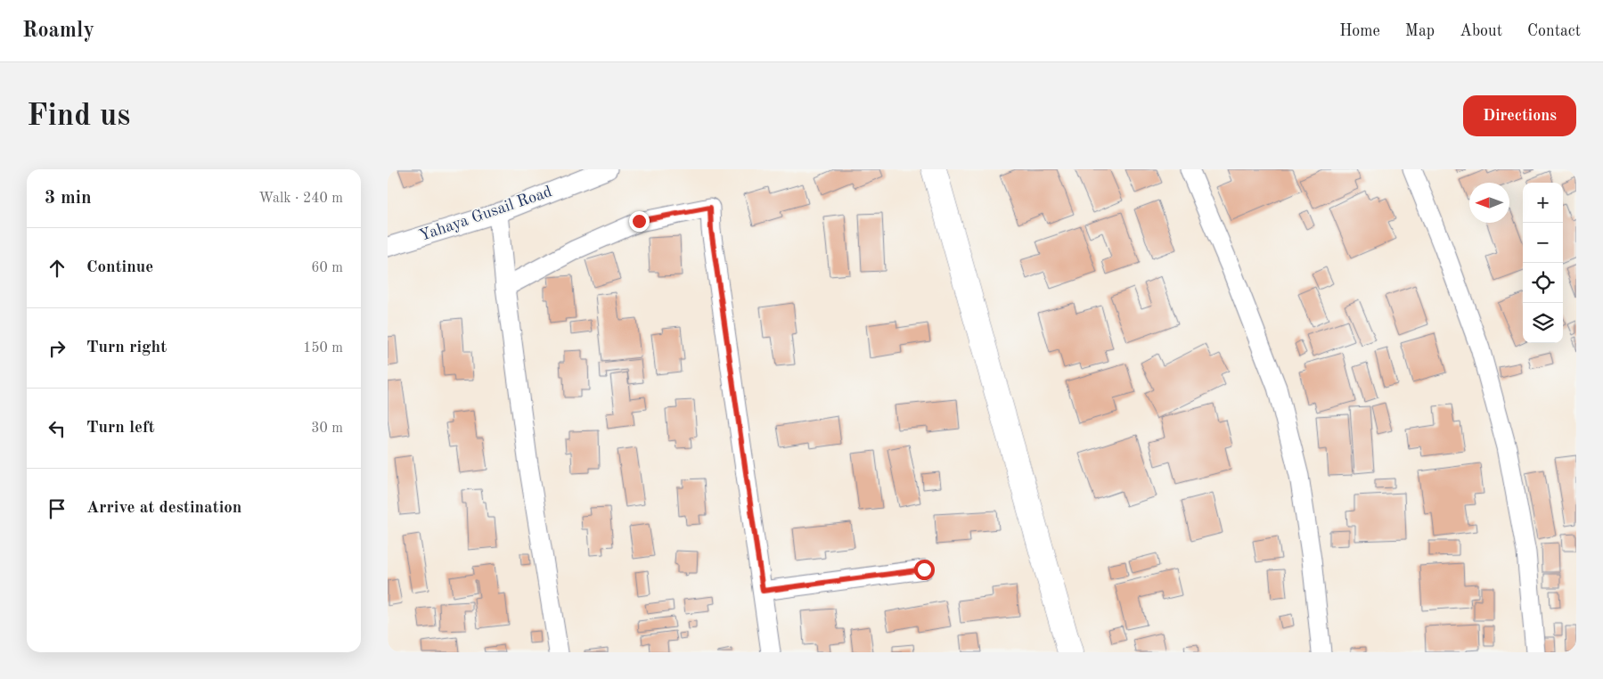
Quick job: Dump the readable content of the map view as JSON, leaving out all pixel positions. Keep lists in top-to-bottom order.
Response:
{
  "streets": {
    "street": ["Yahaya Gusail Road"]
  },
  "north": "left",
  "page": {
    "header": "Roamly",
    "nav": [
      "Home",
      "Map",
      "About",
      "Contact"
    ],
    "buttons": "Directions",
    "title": "Find us",
    "heading": ["3 min", "Walk · 240 m"],
    "map_buttons": ["+", "−"],
    "list": [
      ["Continue", "60 m"],
      ["Turn right", "150 m"],
      ["Turn left", "30 m"],
      "Arrive at destination"
    ]
  }
}
